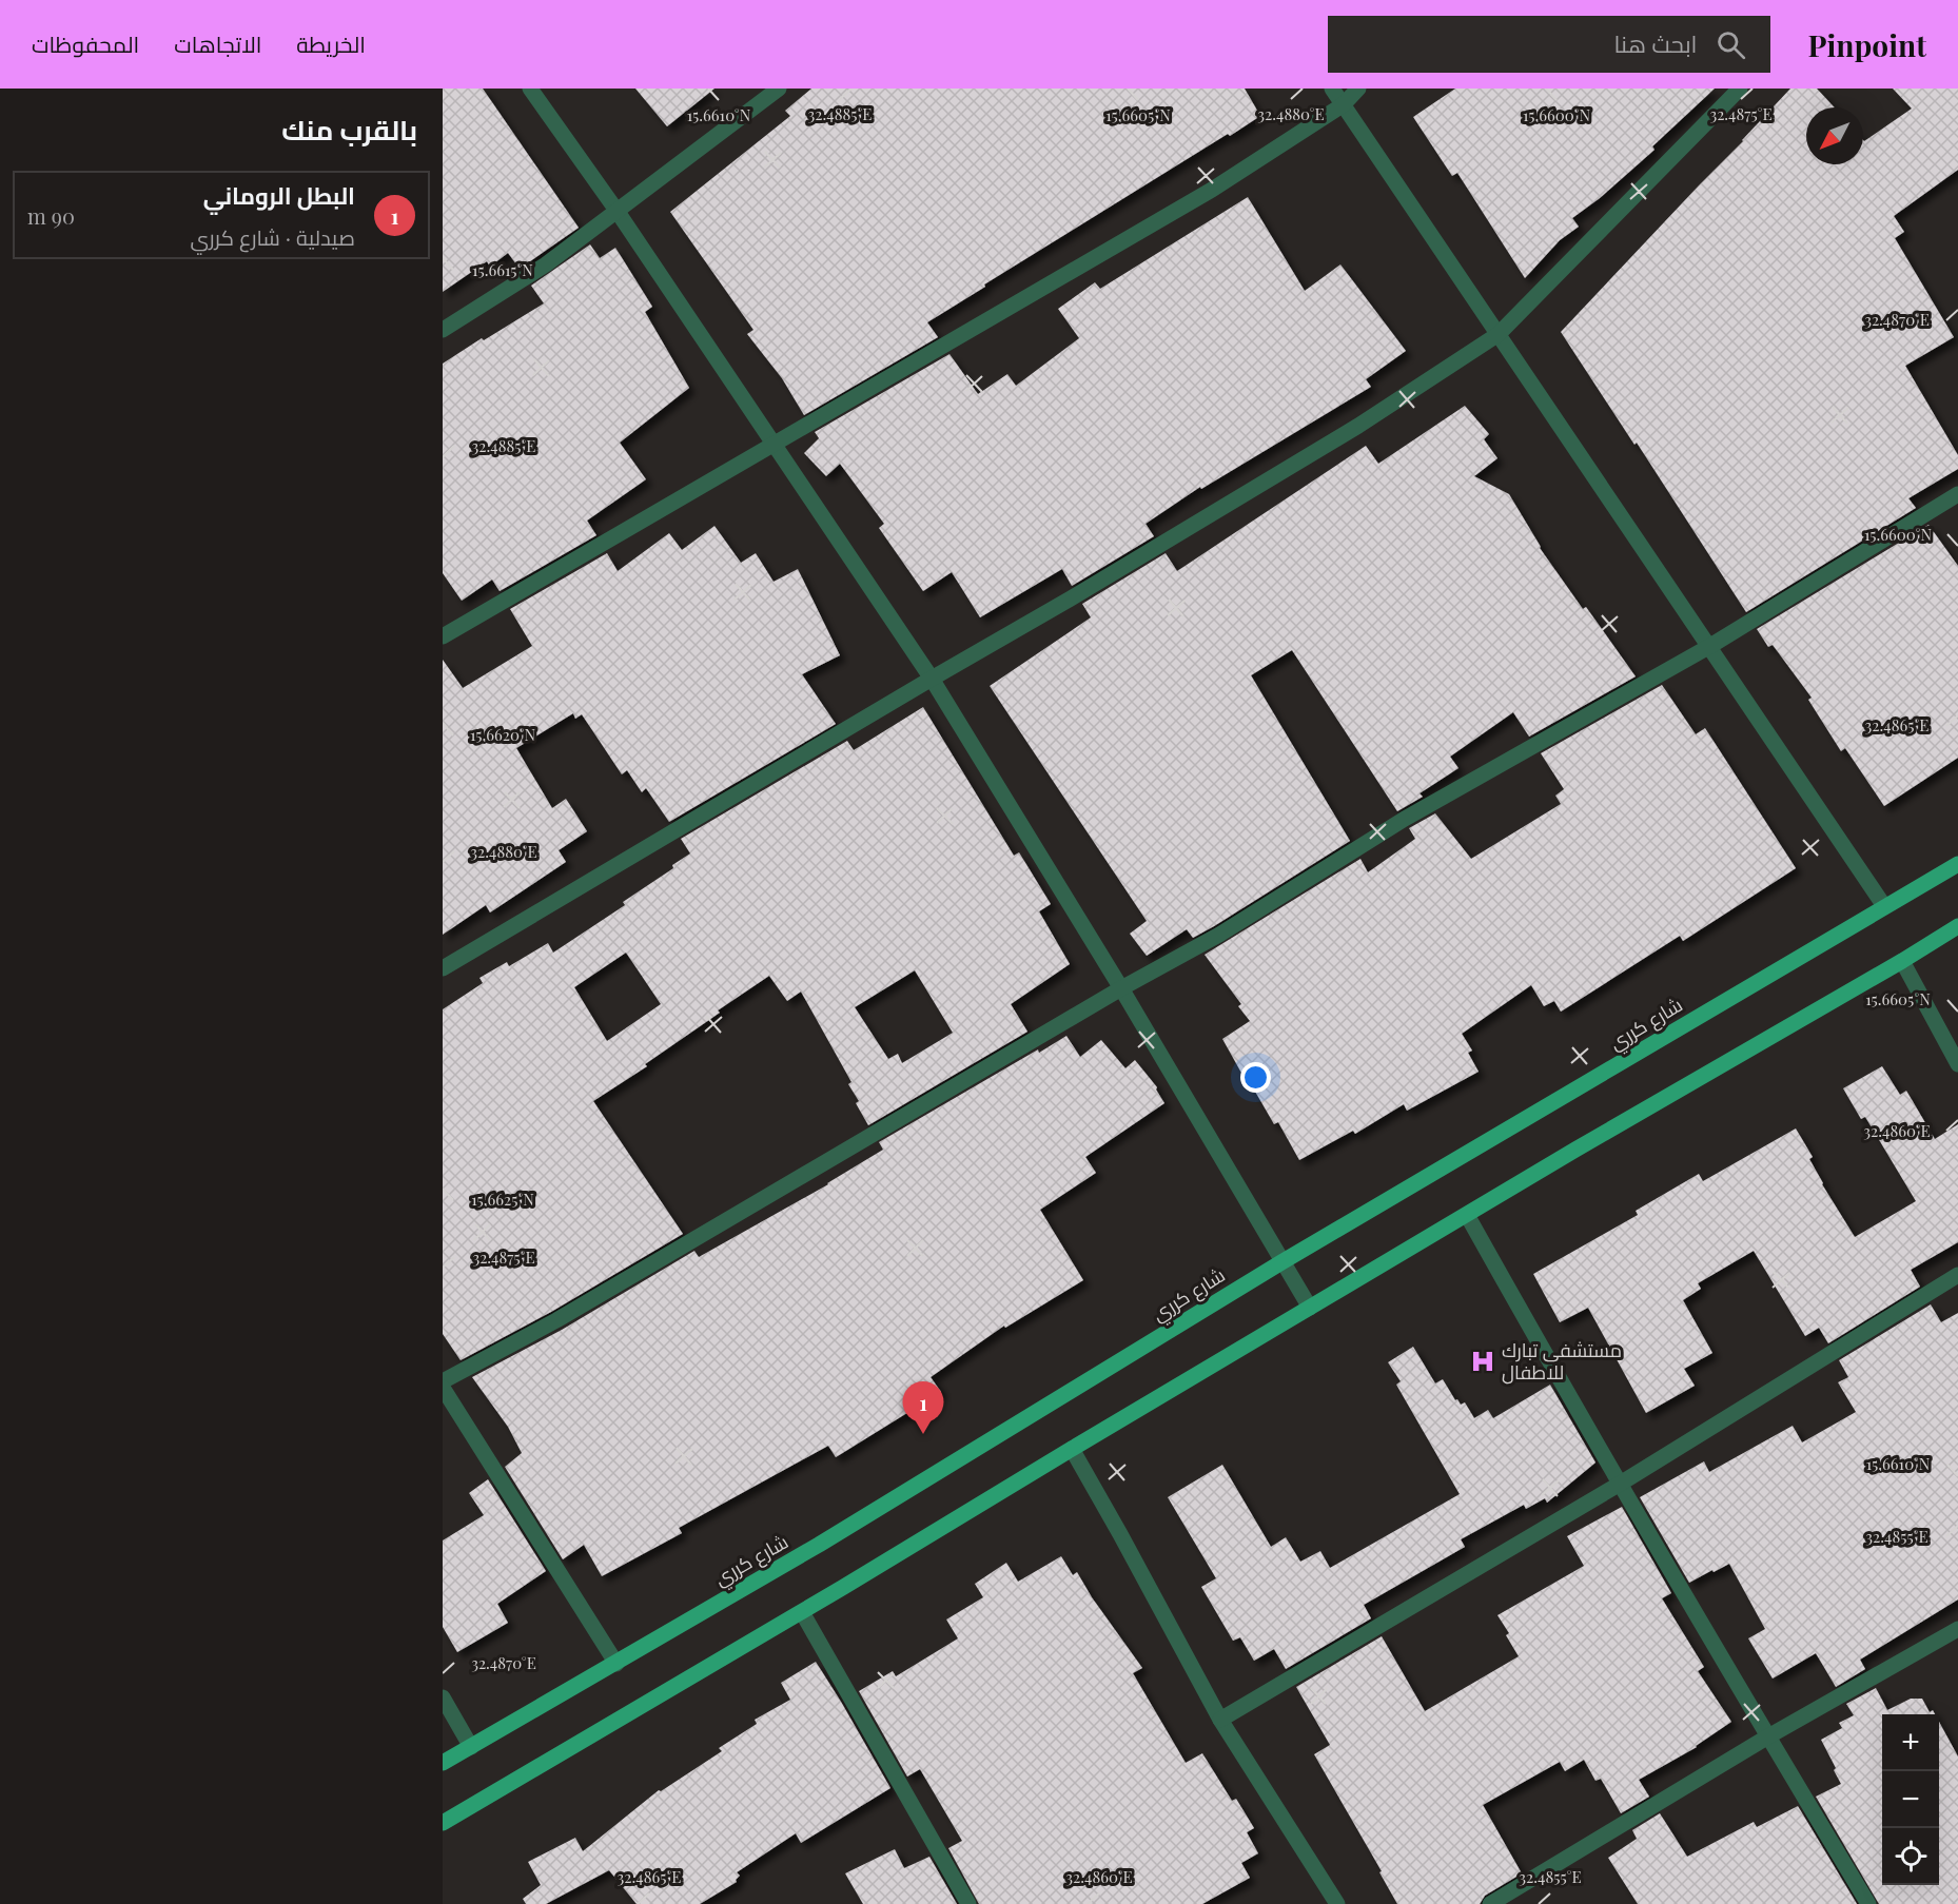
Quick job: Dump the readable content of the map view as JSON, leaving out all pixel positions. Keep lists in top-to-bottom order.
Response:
{
  "streets": {
    "main road": ["شارع كرري"]
  },
  "places": {
    "hospital": ["مستشفى تبارك للاطفال"]
  },
  "north": "bottom left",
  "page": {
    "header": "Pinpoint",
    "search": "ابحث هنا",
    "nav": ["الخريطة", "الاتجاهات", "المحفوظات"],
    "heading": "بالقرب منك",
    "list": [
      {
        "mark": "1",
        "name": "البطل الروماني",
        "note": "صيدلية · شارع كرري",
        "value": "90 m"
      }
    ],
    "pins": "1",
    "map_buttons": ["+", "−"]
  },
  "coordinates": [
    "32.4885°E",
    "32.4880°E",
    "32.4875°E",
    "15.6610°N",
    "15.6605°N",
    "15.6600°N",
    "15.6615°N",
    "32.4870°E",
    "32.4865°E",
    "15.6620°N",
    "32.4860°E",
    "15.6625°N",
    "32.4855°E"
  ]
}
